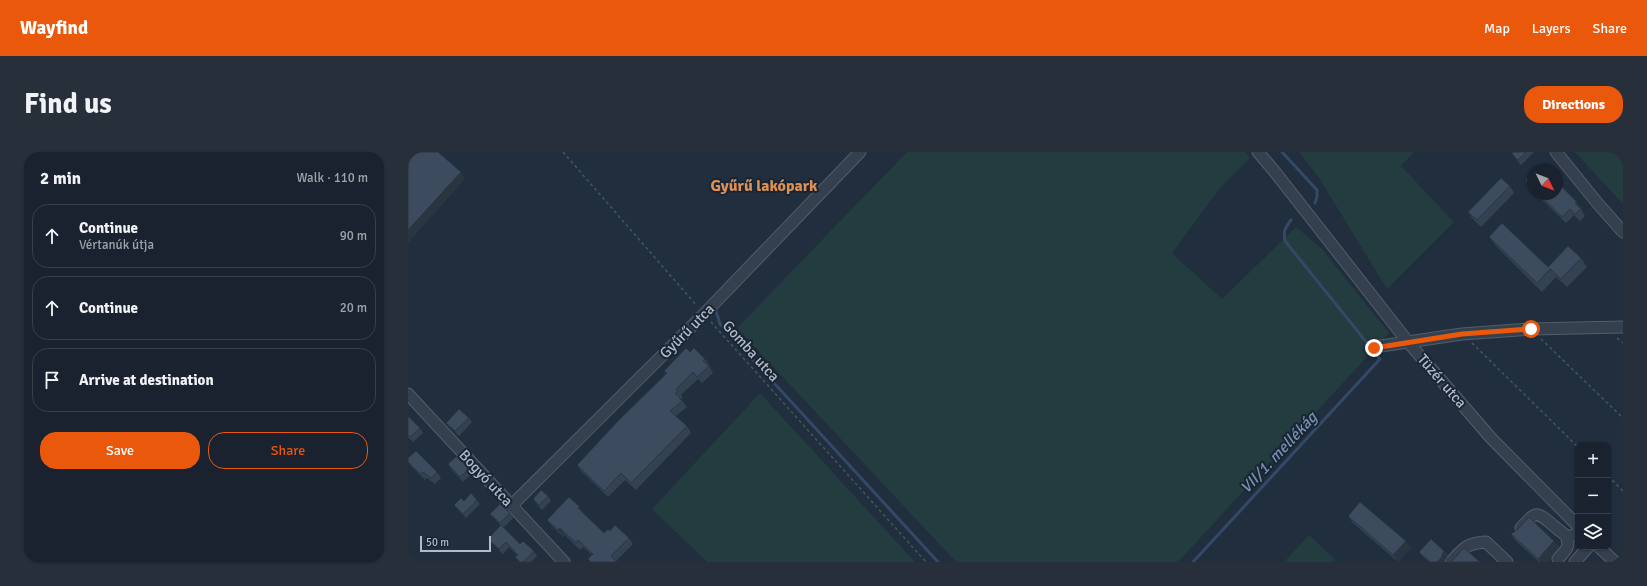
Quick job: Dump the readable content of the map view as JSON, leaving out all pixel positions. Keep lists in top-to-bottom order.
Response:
{
  "streets": {
    "street": ["Gyűrű utca", "Tüzér utca", "Bogyó utca"],
    "path": ["Gomba utca"]
  },
  "crossings": [
    ["Gyűrű utca", "Gomba utca"],
    ["Gyűrű utca", "Bogyó utca"]
  ],
  "districts": ["Gyűrű lakópark"],
  "water": ["VII/1. mellékág"],
  "scale_bar": "50 m",
  "north": "bottom right",
  "page": {
    "header": "Wayfind",
    "nav": ["Map", "Layers", "Share"],
    "buttons": [
      "Directions",
      ["Save", "Share"]
    ],
    "title": "Find us",
    "heading": ["2 min", "Walk · 110 m"],
    "list": [
      ["Continue", "Vértanúk útja", "90 m"],
      ["Continue", "20 m"],
      "Arrive at destination"
    ],
    "map_buttons": ["+", "−"],
    "scale": "50 m"
  }
}
